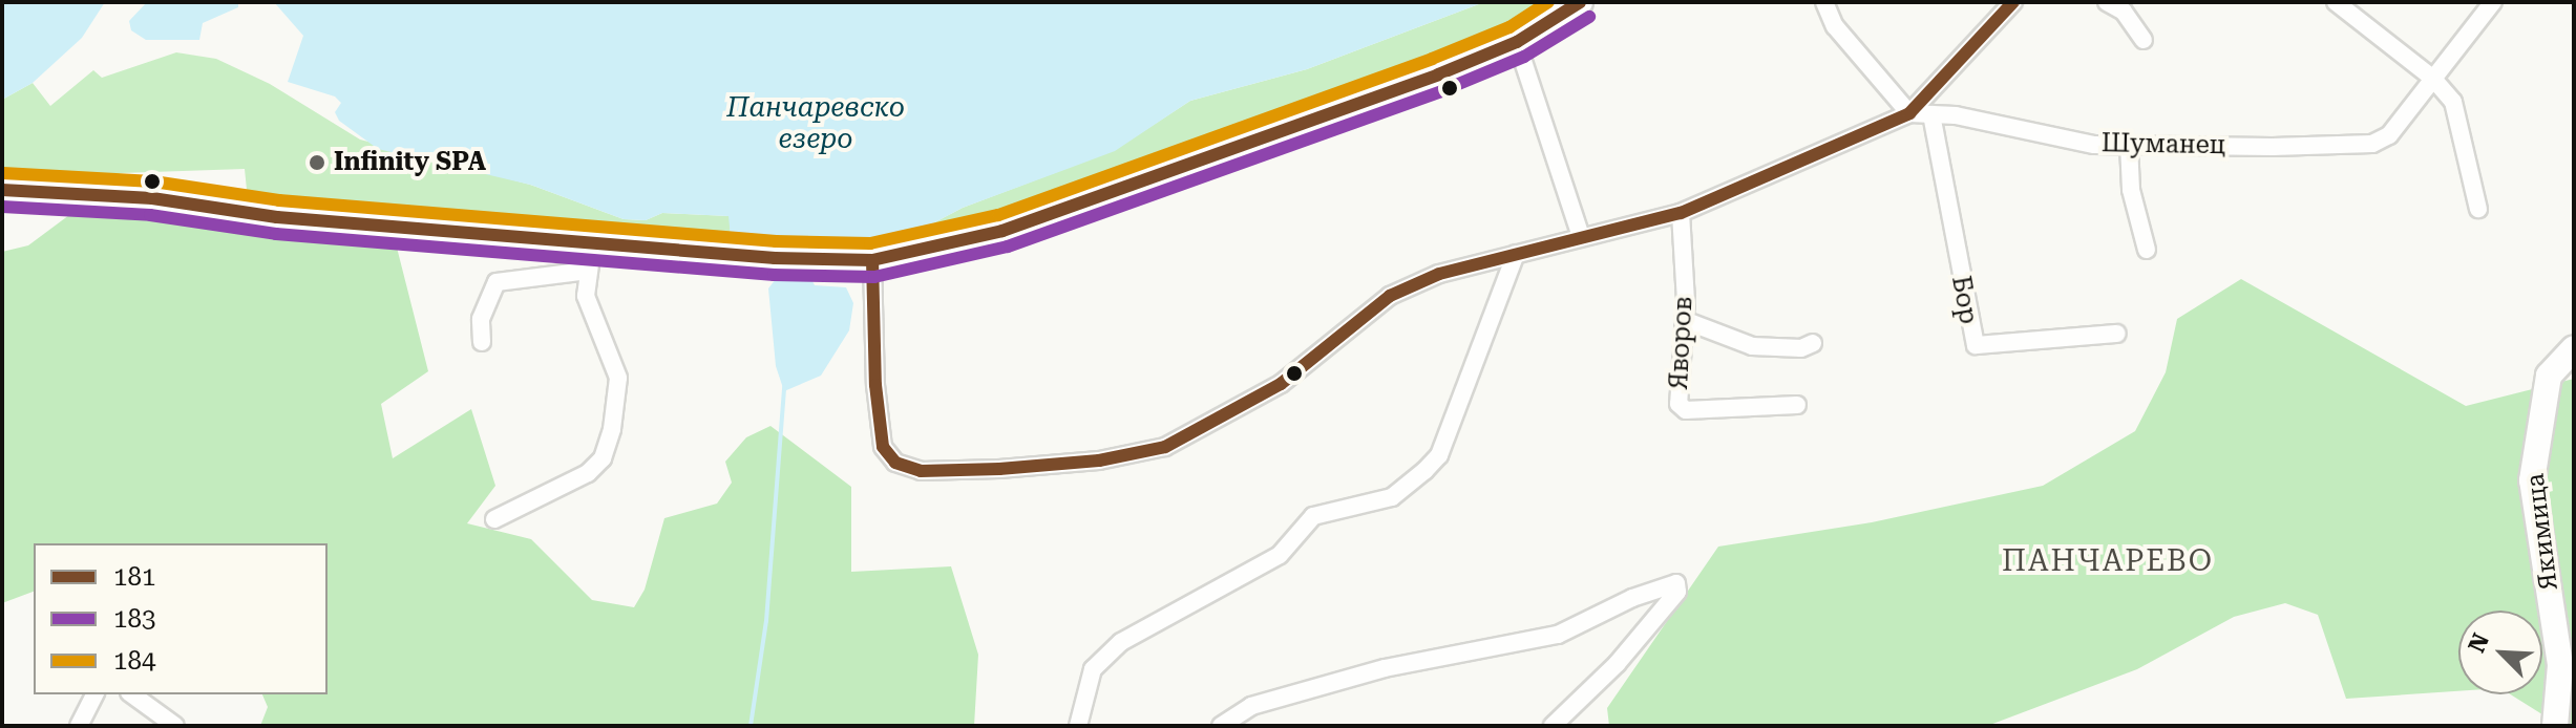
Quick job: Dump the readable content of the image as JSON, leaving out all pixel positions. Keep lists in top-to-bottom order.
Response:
{
  "streets": {
    "main road": ["Якимица"],
    "street": ["Шуманец", "Бор", "Яворов"]
  },
  "crossings": [
    ["Шуманец", "Бор"]
  ],
  "districts": ["ПАНЧАРЕВО"],
  "water": ["Панчаревско езеро"],
  "places": ["Infinity SPA"],
  "lines": ["transit line 181", "transit line 184", "transit line 183"],
  "legend": ["181", "183", "184"],
  "north": "top left"
}
